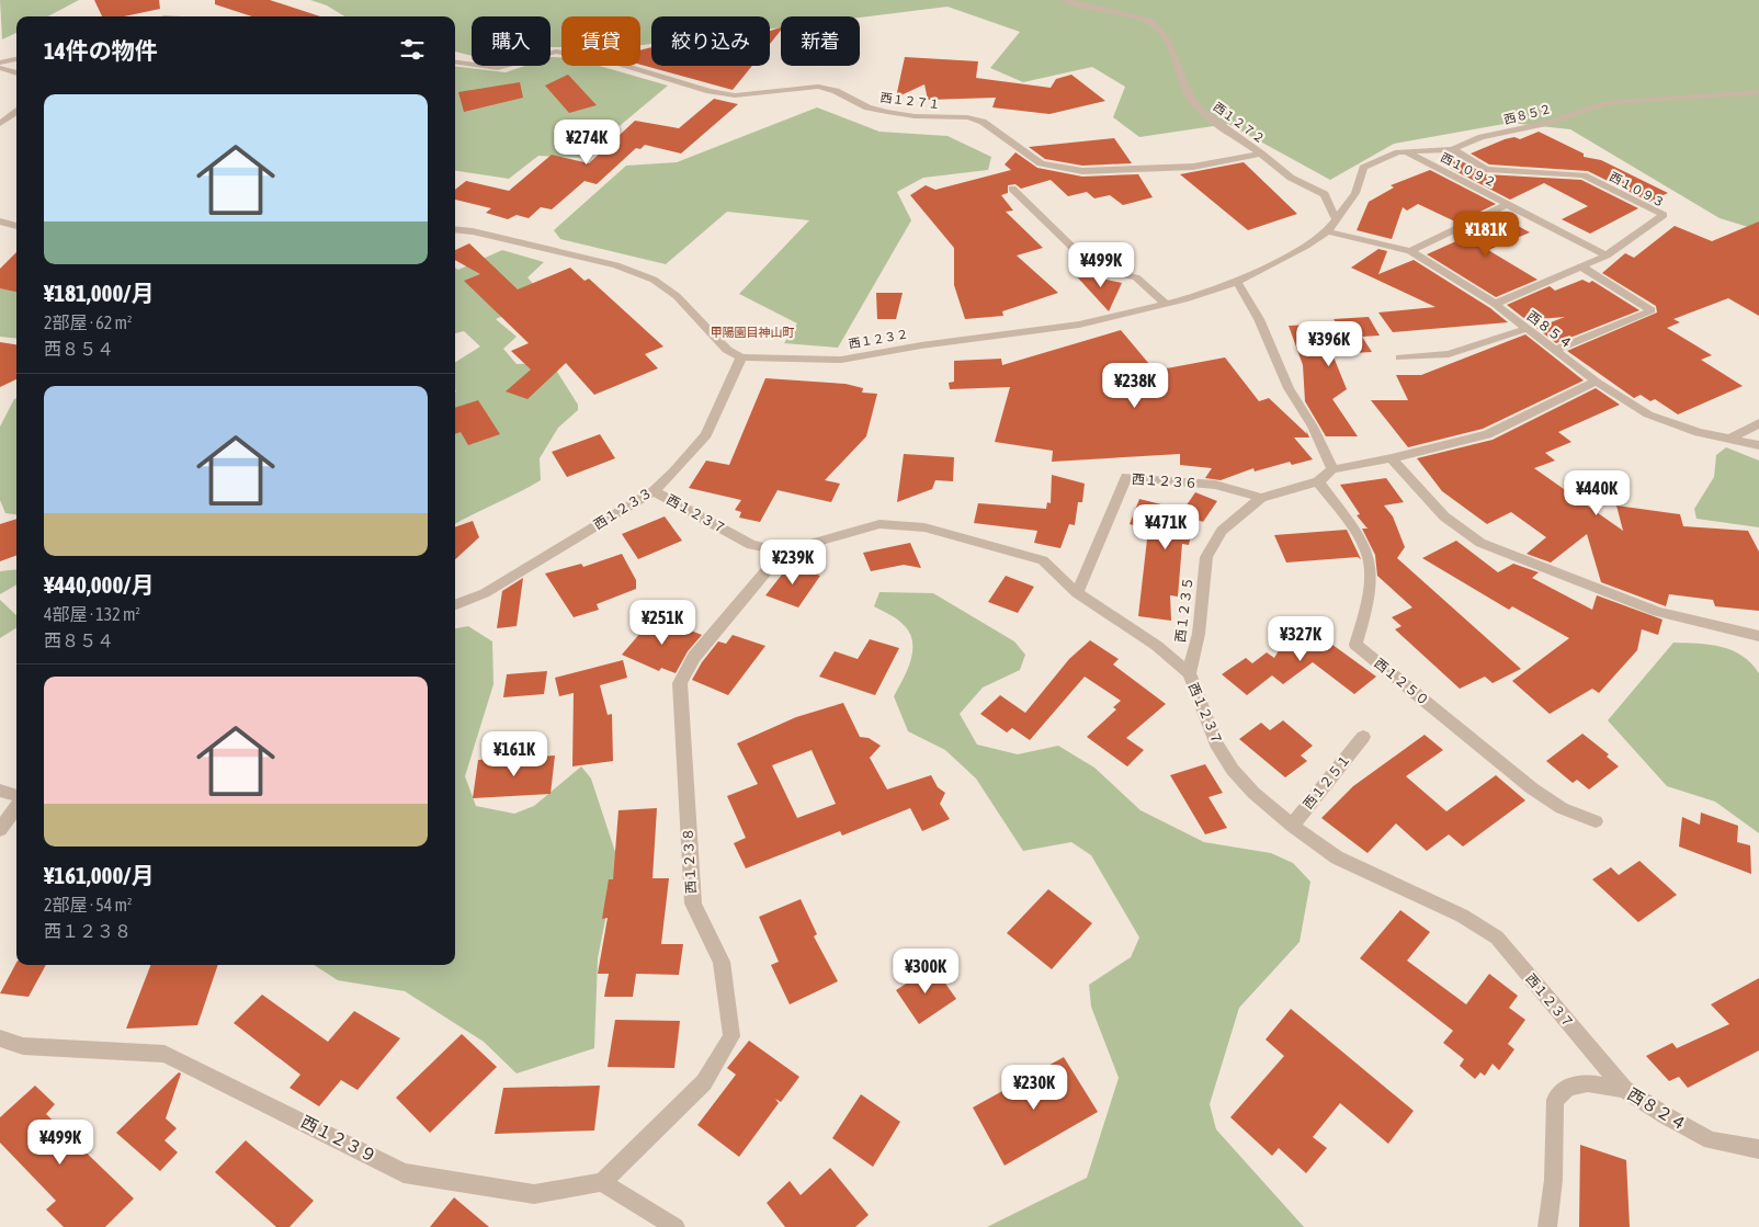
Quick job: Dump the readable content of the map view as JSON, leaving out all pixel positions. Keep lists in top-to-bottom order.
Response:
{
  "streets": {
    "street": [
      "西１２７１",
      "西８５２",
      "西１２７２",
      "西１０９２",
      "西１０９３",
      "西８５４",
      "西１２３２",
      "西１２３６",
      "西１２３３",
      "西１２３７",
      "西１２３５",
      "西１２５０",
      "西１２５１",
      "西１２３８",
      "西８２４",
      "西１２３９"
    ]
  },
  "crossings": [
    ["西１２７１", "西１２７２"],
    ["西８５２", "西１０９２"],
    ["西８５２", "西１０９３"],
    ["西１０９２", "西１０９３"],
    ["西１０９３", "西８５４"],
    ["西８５４", "西１２３２"],
    ["西１２３２", "西１２３３"],
    ["西１２３６", "西１２３７"],
    ["西１２３６", "西１２３５"],
    ["西１２３３", "西１２３７"],
    ["西１２３７", "西１２３５"],
    ["西１２３７", "西１２５１"],
    ["西１２３７", "西１２３８"],
    ["西１２３７", "西８２４"],
    ["西１２３５", "西１２５０"],
    ["西１２３８", "西１２３９"]
  ],
  "districts": ["甲陽園目神山町"],
  "page": {
    "chip": [
      "購入",
      "賃貸",
      "絞り込み",
      "新着"
    ],
    "heading": "14件の物件",
    "list": [
      {
        "name": "¥181,000/月",
        "note": "2部屋 · 62 m² · 西８５４"
      },
      {
        "name": "¥440,000/月",
        "note": "4部屋 · 132 m² · 西８５４"
      },
      {
        "name": "¥161,000/月",
        "note": "2部屋 · 54 m² · 西１２３８"
      }
    ],
    "price": [
      "¥274K",
      "¥181K",
      "¥499K",
      "¥396K",
      "¥238K",
      "¥440K",
      "¥471K",
      "¥239K",
      "¥251K",
      "¥327K",
      "¥161K",
      "¥300K",
      "¥230K",
      "¥499K"
    ]
  }
}
